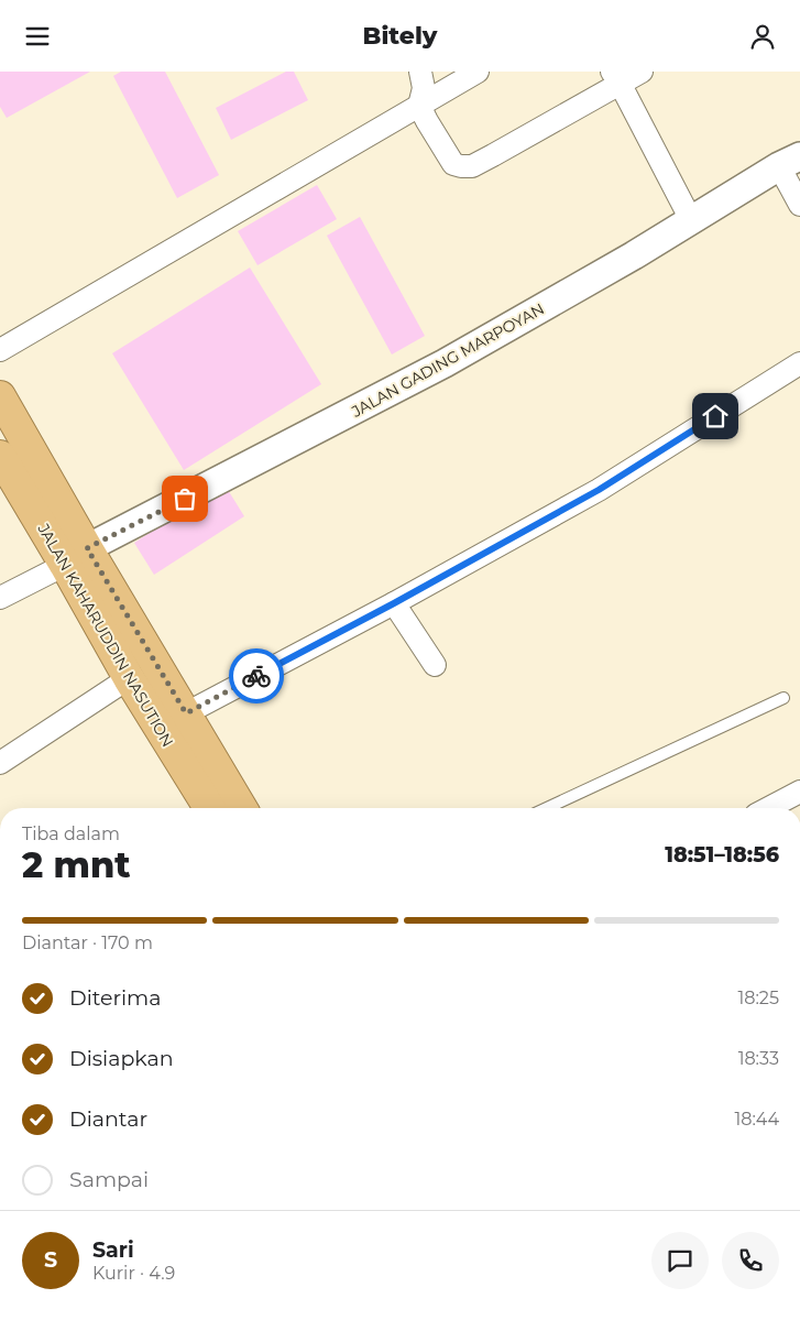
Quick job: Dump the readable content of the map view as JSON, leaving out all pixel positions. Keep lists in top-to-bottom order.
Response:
{
  "streets": {
    "highway": ["JALAN KAHARUDDIN NASUTION"],
    "street": ["JALAN GADING MARPOYAN"]
  },
  "crossings": [
    ["JALAN GADING MARPOYAN", "JALAN KAHARUDDIN NASUTION"]
  ],
  "page": {
    "header": "Bitely",
    "heading": ["2 mnt", "Tiba dalam", "18:51–18:56"],
    "panel": ["Sari", "Kurir · 4.9"],
    "bar": "Diantar · 170 m",
    "list": [
      ["Diterima", "18:25"],
      ["Disiapkan", "18:33"],
      ["Diantar", "18:44"],
      "Sampai"
    ],
    "round": "S"
  }
}
